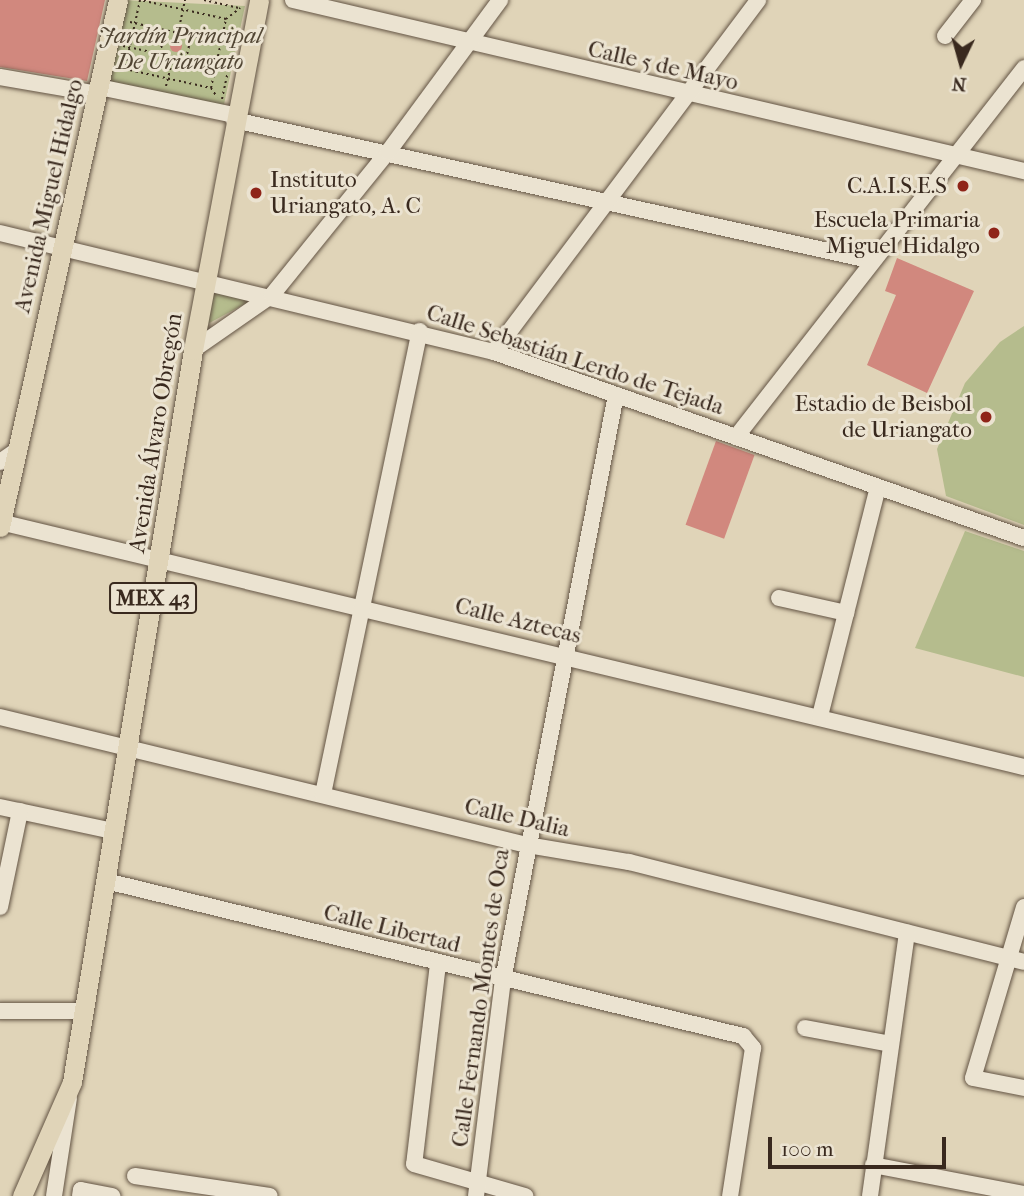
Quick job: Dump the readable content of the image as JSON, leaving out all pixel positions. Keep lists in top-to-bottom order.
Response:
{
  "streets": {
    "main road": ["Avenida Miguel Hidalgo", "Avenida Álvaro Obregón", "MEX 43"],
    "street": [
      "Calle 5 de Mayo",
      "Calle Sebastián Lerdo de Tejada",
      "Calle Aztecas",
      "Calle Dalia",
      "Calle Libertad",
      "Calle Fernando Montes de Oca"
    ]
  },
  "crossings": [
    ["Avenida Miguel Hidalgo", "Calle Sebastián Lerdo de Tejada"],
    ["Avenida Miguel Hidalgo", "Calle Aztecas"],
    ["Calle Sebastián Lerdo de Tejada", "Avenida Álvaro Obregón"],
    ["Calle Sebastián Lerdo de Tejada", "Calle Fernando Montes de Oca"],
    ["Avenida Álvaro Obregón", "Calle Aztecas"],
    ["Avenida Álvaro Obregón", "Calle Dalia"],
    ["Avenida Álvaro Obregón", "Calle Libertad"],
    ["Calle Aztecas", "Calle Fernando Montes de Oca"],
    ["Calle Dalia", "Calle Fernando Montes de Oca"],
    ["Calle Libertad", "Calle Fernando Montes de Oca"]
  ],
  "parks": ["Jardín Principal De Uriangato"],
  "places": [
    "C.A.I.S.E.S",
    "Instituto Uriangato, A. C",
    "Escuela Primaria Miguel Hidalgo",
    "Estadio de Beisbol de Uriangato"
  ],
  "scale_bar": "100 m",
  "north": "bottom"
}
